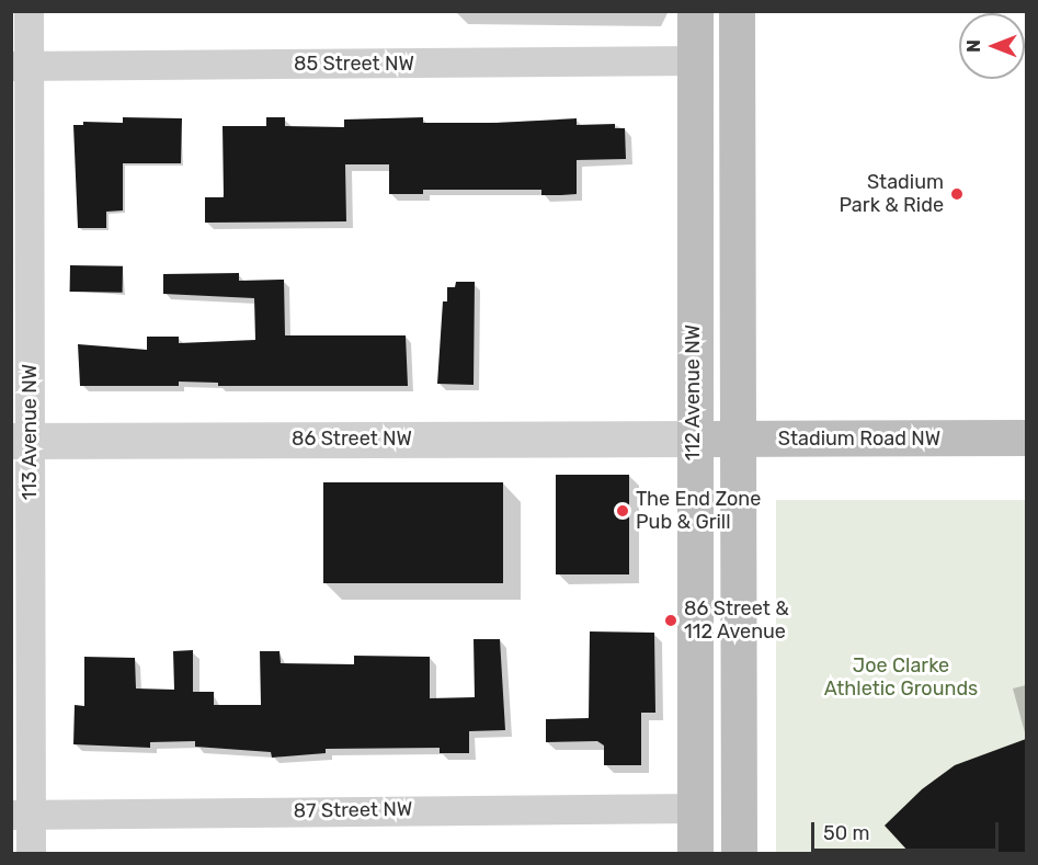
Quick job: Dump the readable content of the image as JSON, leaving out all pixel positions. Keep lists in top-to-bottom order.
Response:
{
  "streets": {
    "main road": ["112 Avenue NW", "Stadium Road NW"],
    "street": [
      "85 Street NW",
      "113 Avenue NW",
      "86 Street NW",
      "87 Street NW"
    ]
  },
  "crossings": [
    ["85 Street NW", "112 Avenue NW"],
    ["85 Street NW", "113 Avenue NW"],
    ["112 Avenue NW", "86 Street NW"],
    ["112 Avenue NW", "Stadium Road NW"],
    ["112 Avenue NW", "87 Street NW"],
    ["113 Avenue NW", "86 Street NW"],
    ["113 Avenue NW", "87 Street NW"],
    ["86 Street NW", "Stadium Road NW"]
  ],
  "parks": ["Joe Clarke Athletic Grounds"],
  "places": ["Stadium Park & Ride", "The End Zone Pub & Grill", "86 Street & 112 Avenue"],
  "scale_bar": "50 m",
  "north": "left"
}
